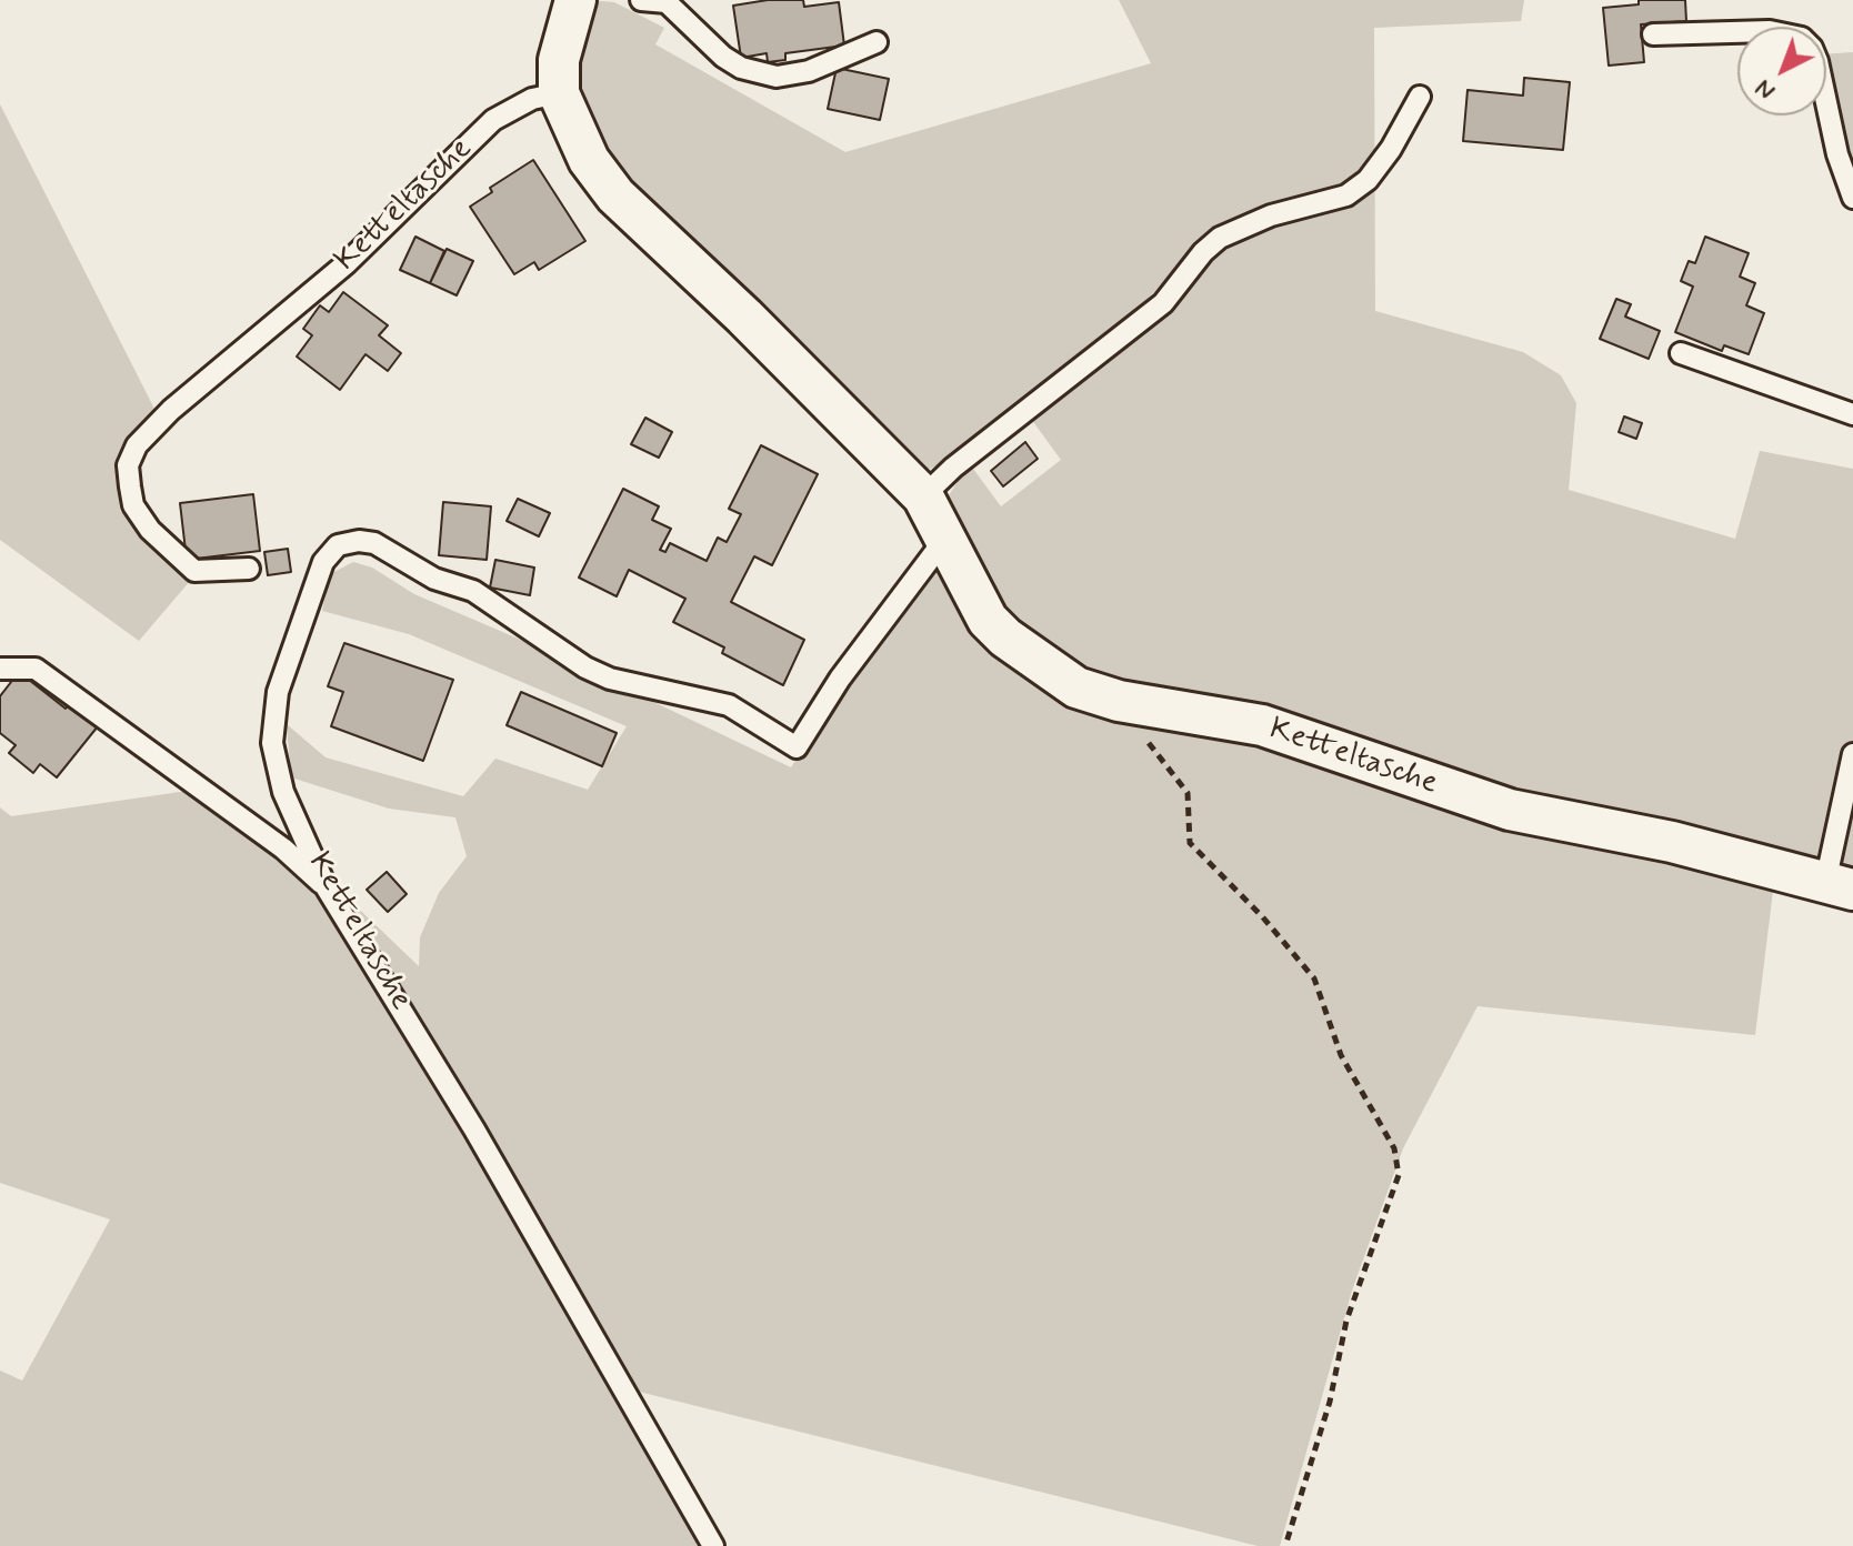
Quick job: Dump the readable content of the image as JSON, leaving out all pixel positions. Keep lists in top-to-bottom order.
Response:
{
  "streets": {
    "street": ["Ketteltasche"]
  },
  "north": "bottom left"
}
